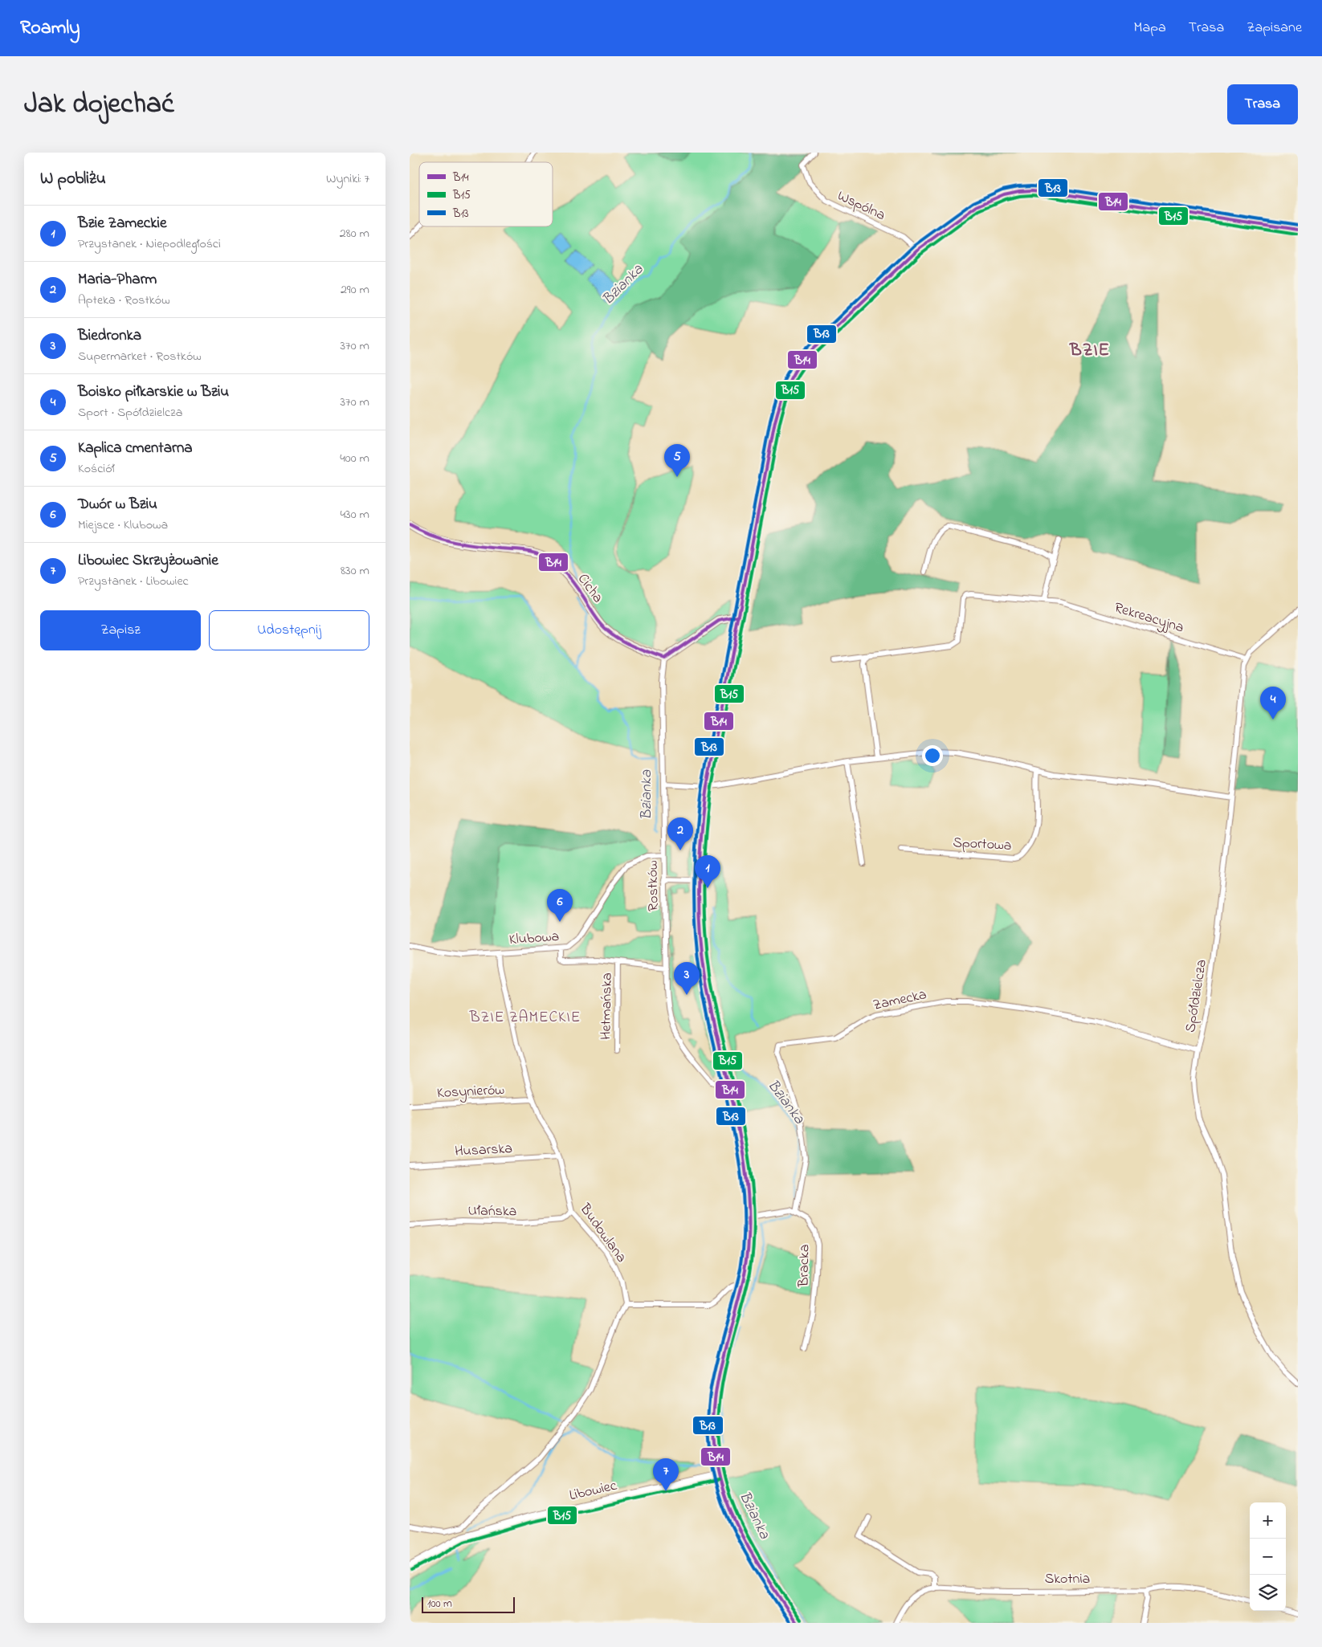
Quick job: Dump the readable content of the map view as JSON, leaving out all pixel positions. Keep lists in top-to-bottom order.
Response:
{
  "streets": {
    "street": [
      "Wspólna",
      "Cicha",
      "Rekreacyjna",
      "Sportowa",
      "Rostków",
      "Klubowa",
      "Spółdzielcza",
      "Zamecka",
      "Hetmańska",
      "Kosynierów",
      "Husarska",
      "Ułańska",
      "Budowlana",
      "Bracka",
      "Libowiec",
      "Skotnia"
    ]
  },
  "crossings": [
    ["Cicha", "Rostków"],
    ["Rekreacyjna", "Spółdzielcza"],
    ["Rostków", "Klubowa"],
    ["Rostków", "Hetmańska"],
    ["Klubowa", "Hetmańska"],
    ["Klubowa", "Budowlana"],
    ["Spółdzielcza", "Zamecka"],
    ["Zamecka", "Bracka"],
    ["Kosynierów", "Budowlana"],
    ["Husarska", "Budowlana"],
    ["Ułańska", "Budowlana"]
  ],
  "districts": ["BZIE", "BZIE ZAMECKIE"],
  "water": ["Bzianka"],
  "lines": ["transit line B13", "transit line B14", "transit line B15"],
  "legend": ["B14", "B15", "B13"],
  "scale_bar": "100 m",
  "page": {
    "header": "Roamly",
    "nav": ["Mapa", "Trasa", "Zapisane"],
    "title": "Jak dojechać",
    "buttons": [
      "Trasa",
      ["Zapisz", "Udostępnij"]
    ],
    "heading": ["W pobliżu", "Wyniki: 7"],
    "list": [
      {
        "mark": "1",
        "name": "Bzie Zameckie",
        "note": "Przystanek · Niepodległości",
        "value": "280 m"
      },
      {
        "mark": "2",
        "name": "Maria-Pharm",
        "note": "Apteka · Rostków",
        "value": "290 m"
      },
      {
        "mark": "3",
        "name": "Biedronka",
        "note": "Supermarket · Rostków",
        "value": "370 m"
      },
      {
        "mark": "4",
        "name": "Boisko piłkarskie w Bziu",
        "note": "Sport · Spółdzielcza",
        "value": "370 m"
      },
      {
        "mark": "5",
        "name": "Kaplica cmentarna",
        "note": "Kościół",
        "value": "400 m"
      },
      {
        "mark": "6",
        "name": "Dwór w Bziu",
        "note": "Miejsce · Klubowa",
        "value": "430 m"
      },
      {
        "mark": "7",
        "name": "Libowiec Skrzyżowanie",
        "note": "Przystanek · Libowiec",
        "value": "830 m"
      }
    ],
    "pins": [
      "5",
      "4",
      "2",
      "1",
      "6",
      "3",
      "7"
    ],
    "map_buttons": ["+", "−"],
    "scale": "100 m"
  }
}
